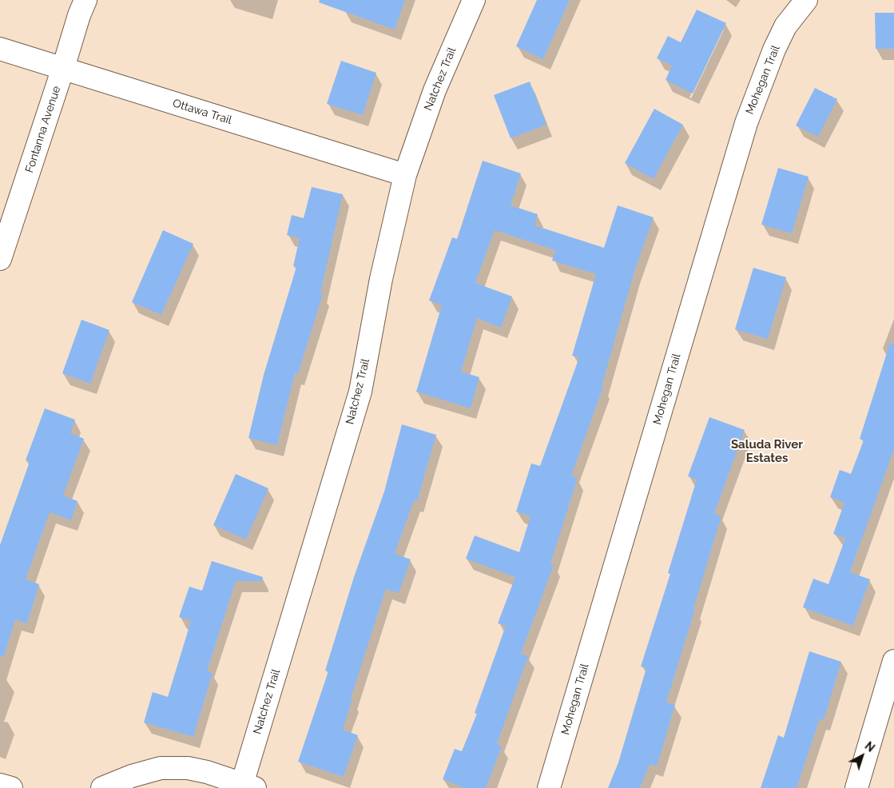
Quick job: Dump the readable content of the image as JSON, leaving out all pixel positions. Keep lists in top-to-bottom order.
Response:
{
  "streets": {
    "street": [
      "Natchez Trail",
      "Mohegan Trail",
      "Ottawa Trail",
      "Fontanna Avenue"
    ]
  },
  "crossings": [
    ["Natchez Trail", "Ottawa Trail"],
    ["Ottawa Trail", "Fontanna Avenue"]
  ],
  "districts": ["Saluda River Estates"],
  "north": "top right"
}
